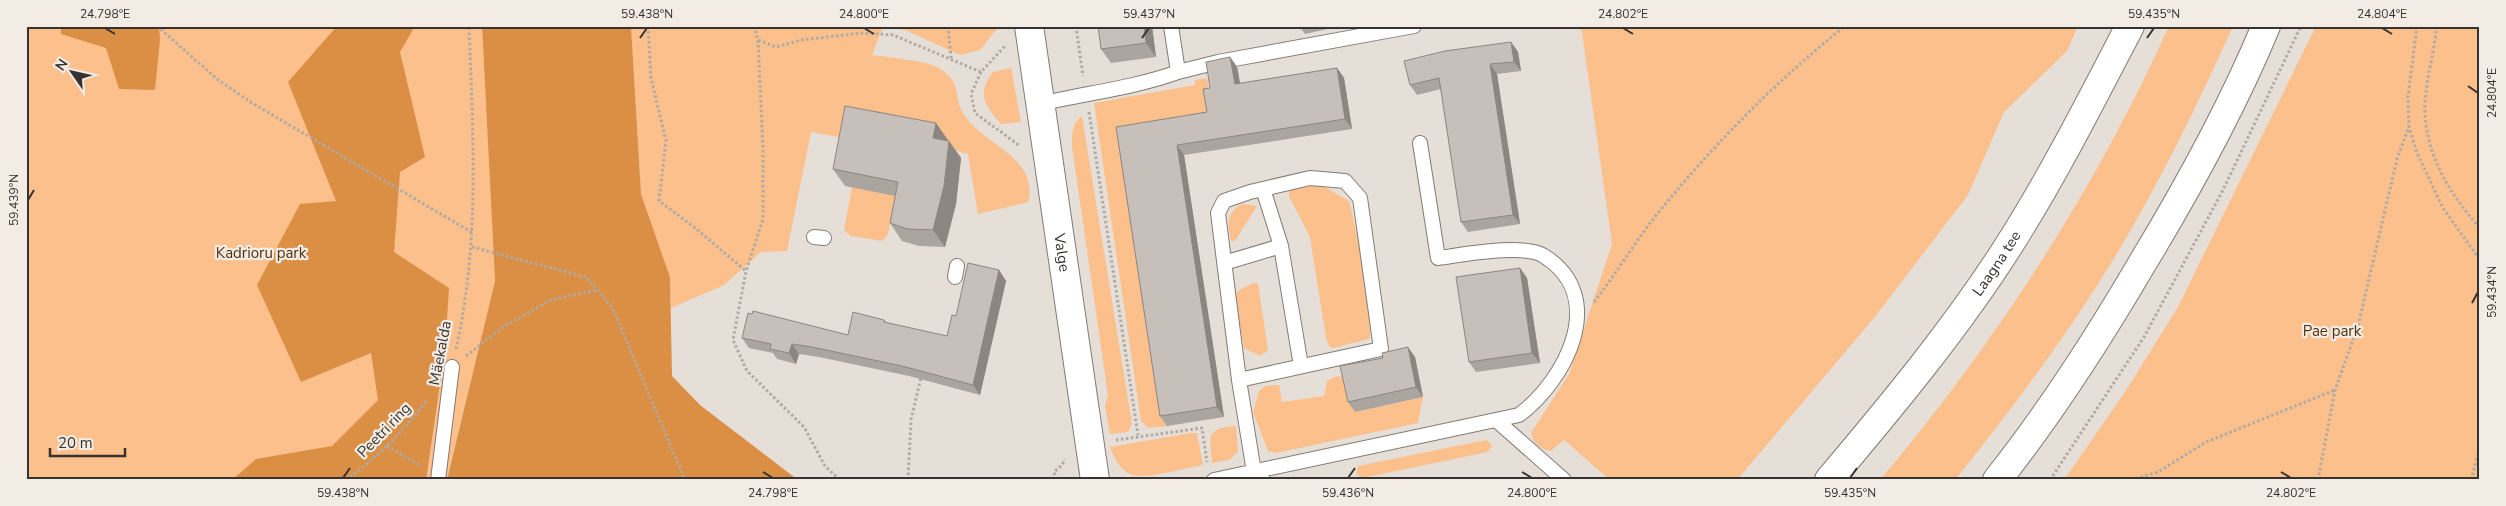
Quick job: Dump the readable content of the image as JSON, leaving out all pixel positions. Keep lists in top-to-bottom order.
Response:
{
  "streets": {
    "main road": ["Valge", "Laagna tee"],
    "lane": ["Mäekalda"],
    "path": ["Peetri ring"]
  },
  "crossings": [
    ["Mäekalda", "Peetri ring"]
  ],
  "parks": ["Kadrioru park", "Pae park"],
  "scale_bar": "20 m",
  "north": "top left",
  "coordinates": [
    "24.798°E",
    "59.438°N",
    "24.800°E",
    "59.437°N",
    "24.802°E",
    "59.435°N",
    "24.804°E",
    "59.439°N",
    "59.434°N",
    "59.436°N"
  ]
}
